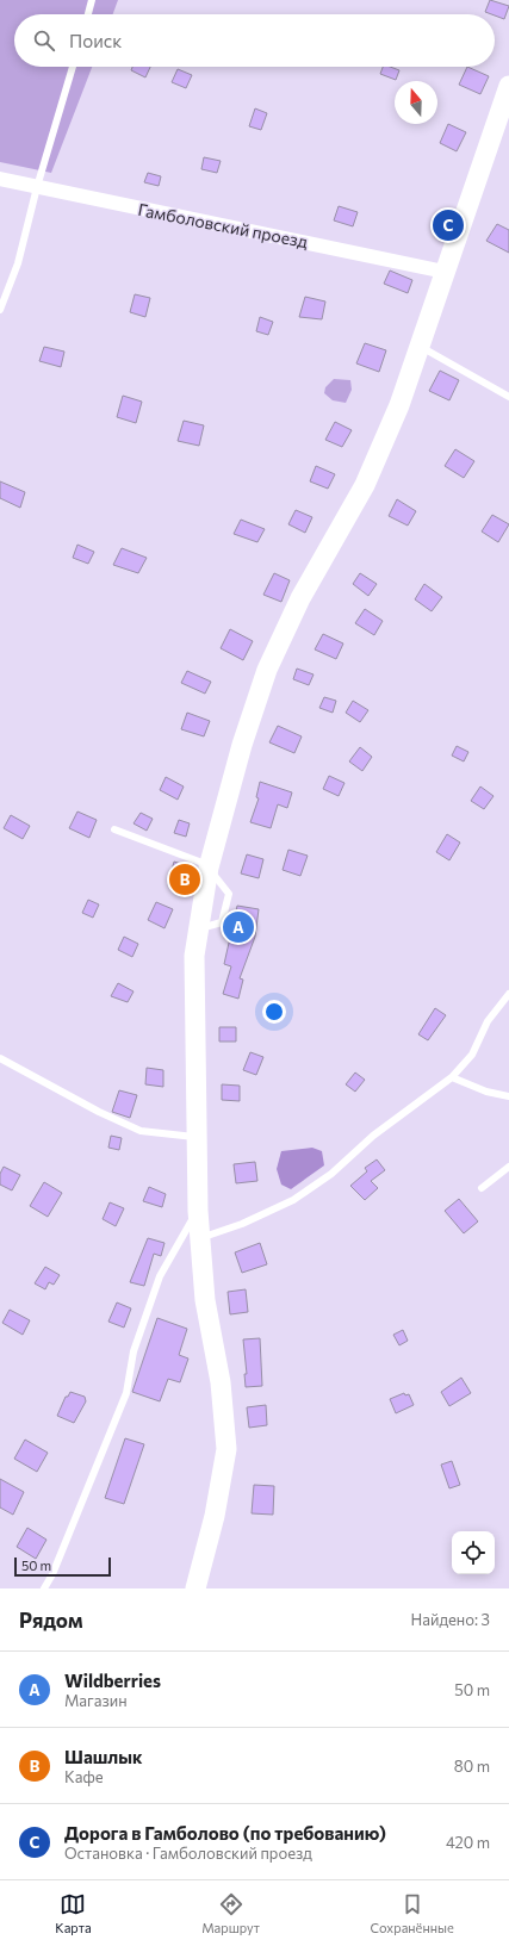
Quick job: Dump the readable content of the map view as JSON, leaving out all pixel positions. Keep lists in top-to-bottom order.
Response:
{
  "streets": {
    "street": ["Гамболовский проезд"]
  },
  "scale_bar": "50 m",
  "north": "top",
  "page": {
    "search": "Поиск",
    "pins": ["C", "B", "A"],
    "scale": "50 m",
    "heading": ["Рядом", "Найдено: 3"],
    "list": [
      {
        "mark": "A",
        "name": "Wildberries",
        "note": "Магазин",
        "value": "50 m"
      },
      {
        "mark": "B",
        "name": "Шашлык",
        "note": "Кафе",
        "value": "80 m"
      },
      {
        "mark": "C",
        "name": "Дорога в Гамболово (по требованию)",
        "note": "Остановка · Гамболовский проезд",
        "value": "420 m"
      }
    ],
    "nav": ["Карта", "Маршрут", "Сохранённые"]
  }
}
